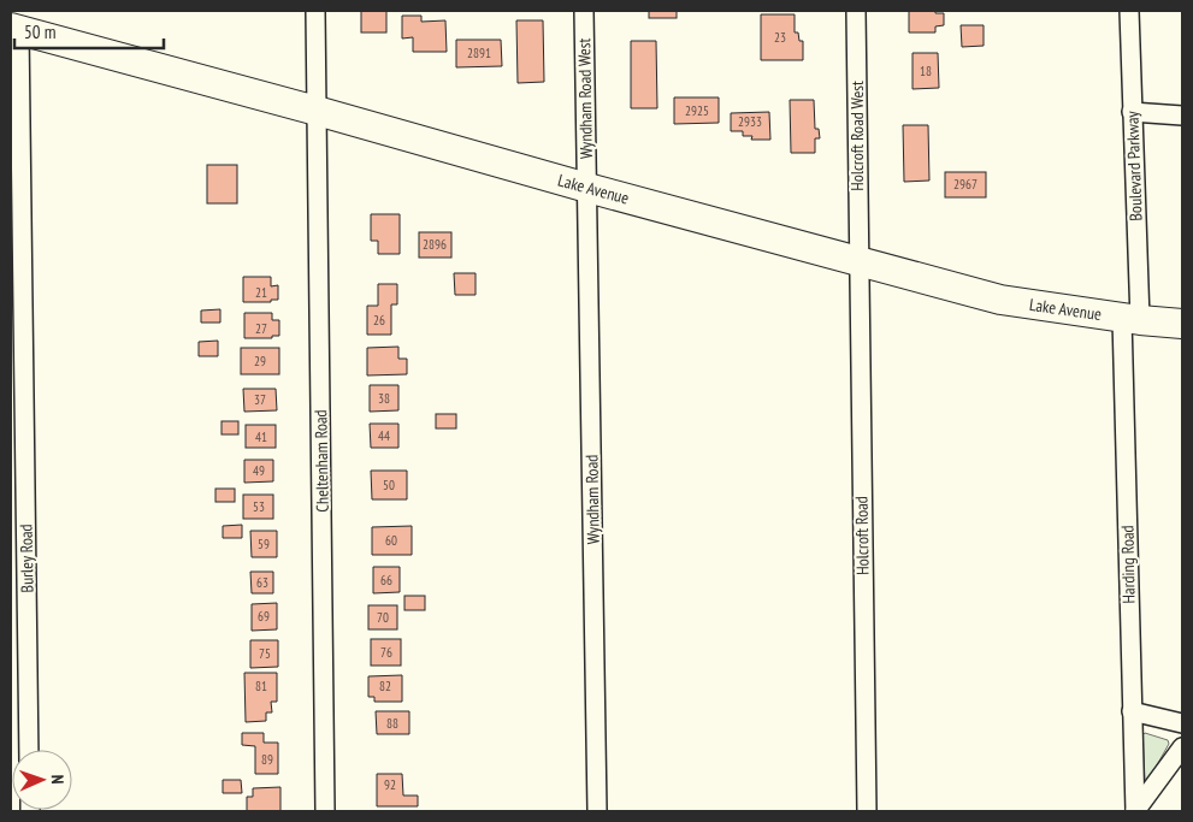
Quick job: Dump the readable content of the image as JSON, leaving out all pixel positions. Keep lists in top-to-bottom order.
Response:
{
  "streets": {
    "main road": ["Lake Avenue"],
    "street": [
      "Wyndham Road West",
      "Holcroft Road West",
      "Boulevard Parkway",
      "Cheltenham Road",
      "Wyndham Road",
      "Holcroft Road",
      "Burley Road",
      "Harding Road"
    ]
  },
  "crossings": [
    ["Wyndham Road West", "Lake Avenue"],
    ["Wyndham Road West", "Wyndham Road"],
    ["Holcroft Road West", "Lake Avenue"],
    ["Holcroft Road West", "Holcroft Road"],
    ["Boulevard Parkway", "Lake Avenue"],
    ["Boulevard Parkway", "Harding Road"],
    ["Lake Avenue", "Cheltenham Road"],
    ["Lake Avenue", "Wyndham Road"],
    ["Lake Avenue", "Holcroft Road"],
    ["Lake Avenue", "Burley Road"],
    ["Lake Avenue", "Harding Road"]
  ],
  "house_numbers": [
    "23",
    "2891",
    "18",
    "2925",
    "2933",
    "2967",
    "2896",
    "21",
    "26",
    "27",
    "29",
    "38",
    "37",
    "44",
    "41",
    "49",
    "50",
    "53",
    "60",
    "59",
    "66",
    "63",
    "69",
    "70",
    "76",
    "75",
    "81",
    "82",
    "88",
    "89",
    "92"
  ],
  "scale_bar": "50 m",
  "north": "right"
}
